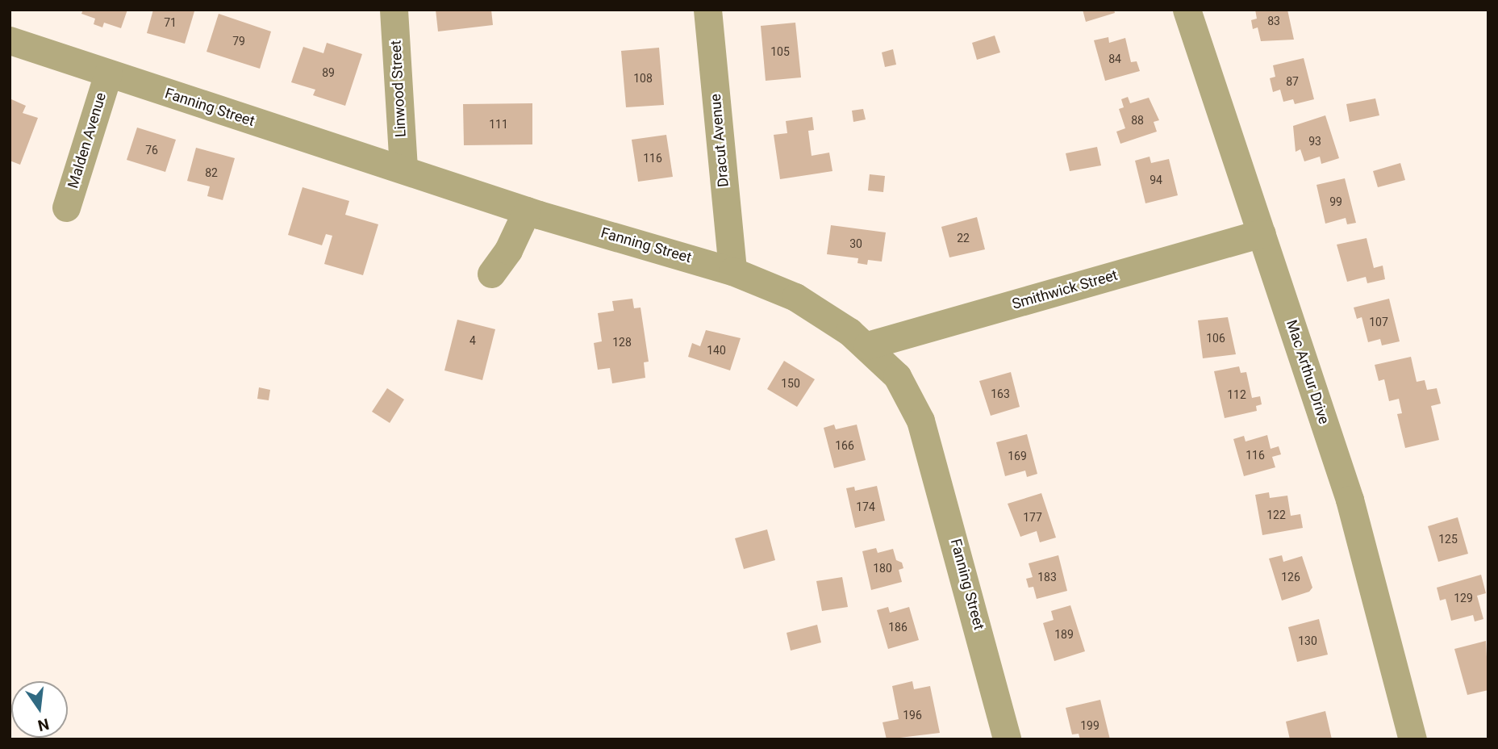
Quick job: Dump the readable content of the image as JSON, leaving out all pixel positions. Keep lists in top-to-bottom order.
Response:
{
  "streets": {
    "street": [
      "Linwood Street",
      "Fanning Street",
      "Malden Avenue",
      "Dracut Avenue",
      "Smithwick Street",
      "Mac Arthur Drive"
    ]
  },
  "crossings": [
    ["Linwood Street", "Fanning Street"],
    ["Fanning Street", "Malden Avenue"],
    ["Fanning Street", "Dracut Avenue"],
    ["Fanning Street", "Smithwick Street"],
    ["Smithwick Street", "Mac Arthur Drive"]
  ],
  "house_numbers": [
    "83",
    "71",
    "79",
    "105",
    "84",
    "89",
    "108",
    "87",
    "88",
    "111",
    "93",
    "76",
    "116",
    "82",
    "94",
    "99",
    "22",
    "30",
    "107",
    "106",
    "4",
    "128",
    "140",
    "150",
    "163",
    "112",
    "166",
    "116",
    "169",
    "174",
    "122",
    "177",
    "125",
    "180",
    "183",
    "126",
    "129",
    "186",
    "189",
    "130",
    "196",
    "199"
  ],
  "north": "bottom"
}
